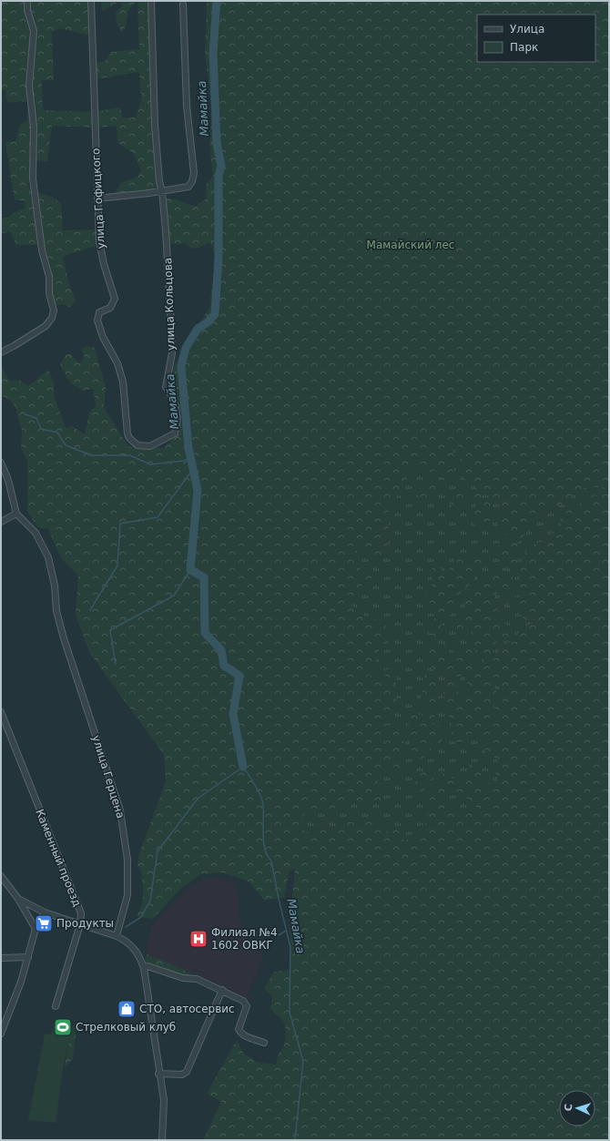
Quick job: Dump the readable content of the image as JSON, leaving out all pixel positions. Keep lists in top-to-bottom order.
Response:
{
  "streets": {
    "street": [
      "улица Гофицкого",
      "улица Кольцова",
      "улица Герцена",
      "Каменный проезд"
    ]
  },
  "crossings": [
    ["улица Гофицкого", "улица Кольцова"]
  ],
  "water": ["Мамайка"],
  "parks": ["Мамайский лес"],
  "places": {
    "supermarket": ["Продукты"],
    "hospital": ["Филиал №4 1602 ОВКГ"],
    "shop": ["СТО, автосервис"],
    "sports": ["Стрелковый клуб"]
  },
  "legend": ["Улица", "Парк"],
  "north": "left"
}
